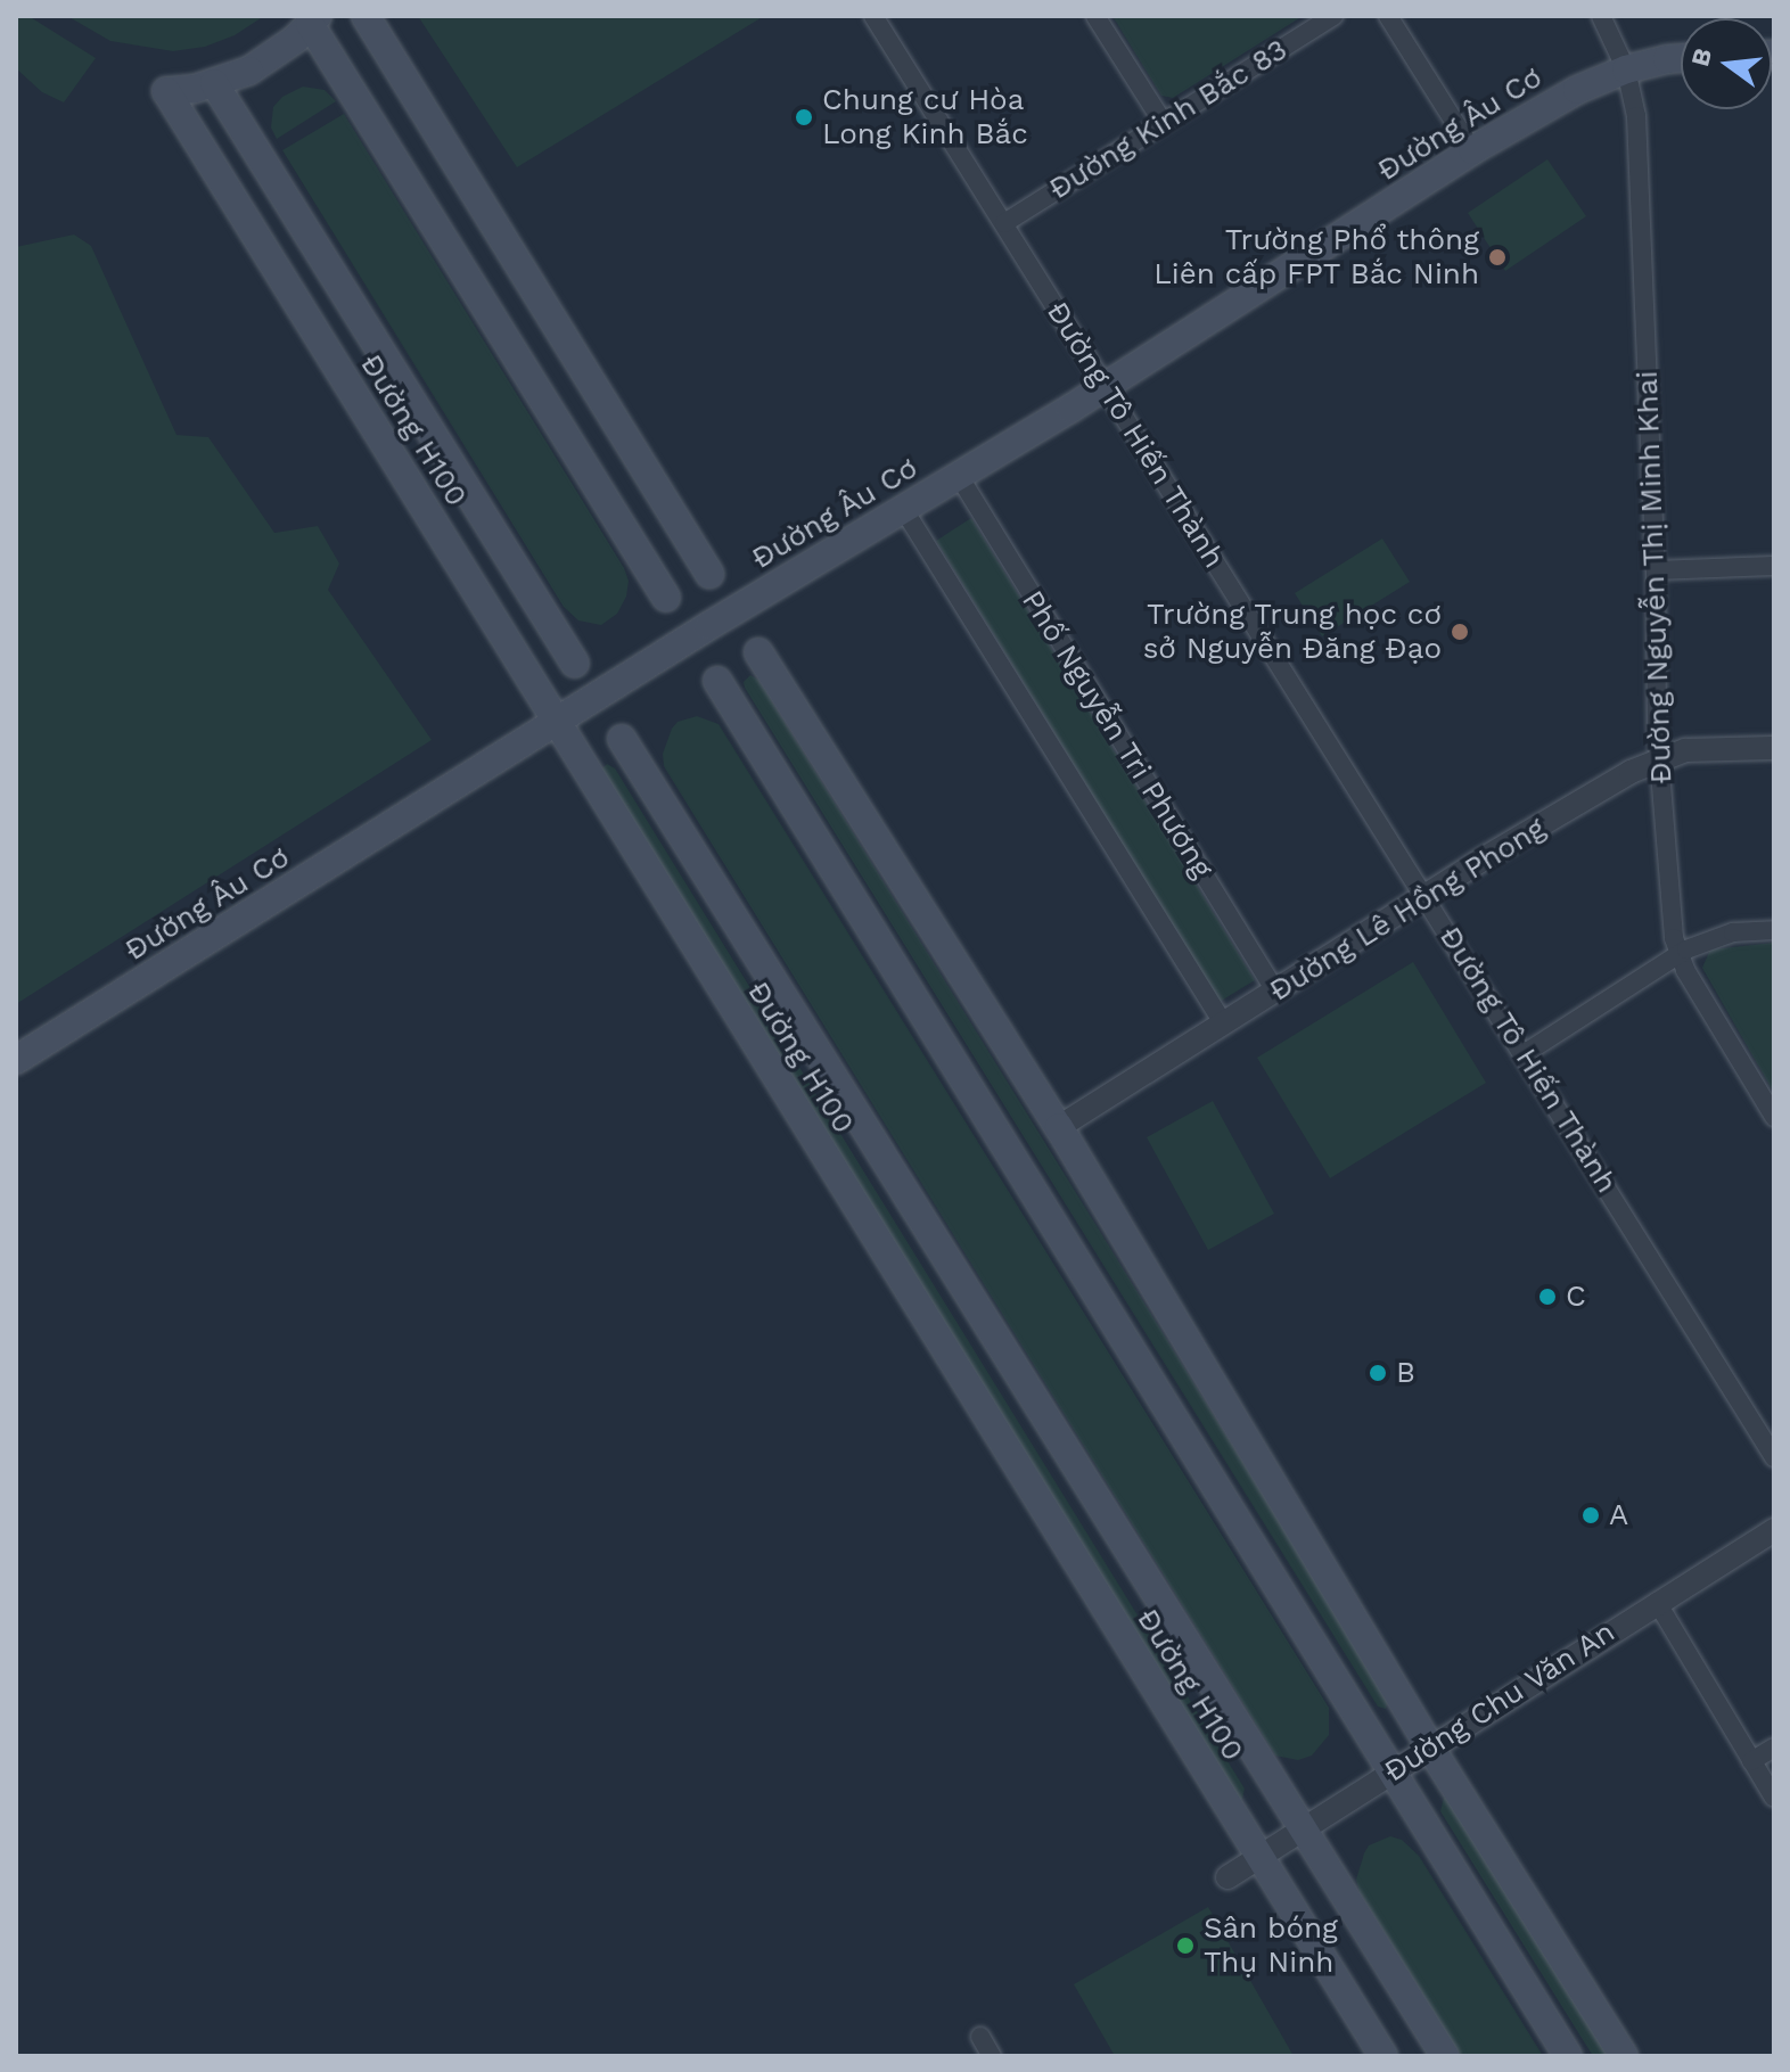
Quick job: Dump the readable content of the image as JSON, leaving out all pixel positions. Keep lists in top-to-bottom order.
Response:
{
  "streets": {
    "main road": ["Đường Âu Cơ", "Đường H100"],
    "street": [
      "Đường Kinh Bắc 83",
      "Đường Tô Hiến Thành",
      "Đường Nguyễn Thị Minh Khai",
      "Phố Nguyễn Tri Phương",
      "Đường Lê Hồng Phong",
      "Đường Chu Văn An"
    ]
  },
  "crossings": [
    ["Đường Kinh Bắc 83", "Đường Tô Hiến Thành"],
    ["Đường Âu Cơ", "Đường H100"],
    ["Đường Âu Cơ", "Đường Tô Hiến Thành"],
    ["Đường Âu Cơ", "Đường Nguyễn Thị Minh Khai"],
    ["Đường Âu Cơ", "Phố Nguyễn Tri Phương"],
    ["Đường H100", "Đường Chu Văn An"],
    ["Đường Tô Hiến Thành", "Đường Lê Hồng Phong"],
    ["Đường Nguyễn Thị Minh Khai", "Đường Lê Hồng Phong"],
    ["Phố Nguyễn Tri Phương", "Đường Lê Hồng Phong"]
  ],
  "places": [
    "Chung cư Hòa Long Kinh Bắc",
    "Trường Phổ thông Liên cấp FPT Bắc Ninh",
    "Trường Trung học cơ sở Nguyễn Đăng Đạo",
    "C",
    "B",
    "A",
    "Sân bóng Thụ Ninh"
  ],
  "north": "left"
}
